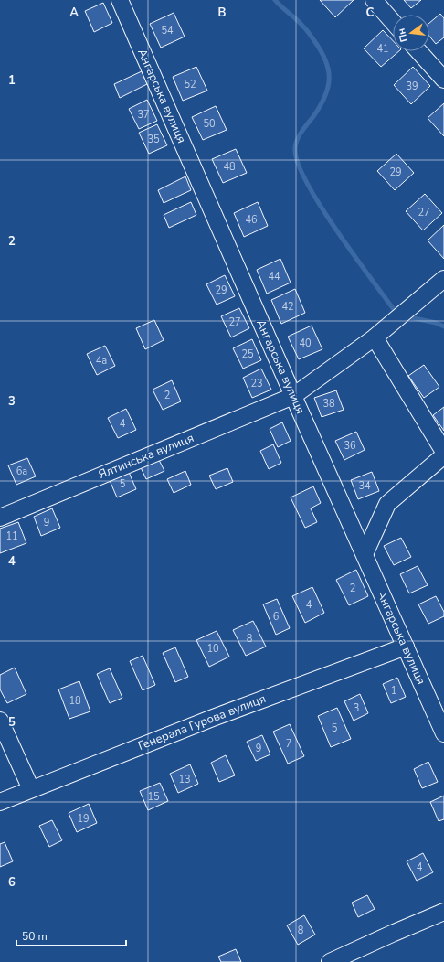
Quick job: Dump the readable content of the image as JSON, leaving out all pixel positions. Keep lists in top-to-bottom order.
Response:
{
  "streets": {
    "street": ["Ангарська вулиця", "Ялтинська вулиця", "Генерала Гурова вулиця"]
  },
  "crossings": [
    ["Ангарська вулиця", "Ялтинська вулиця"],
    ["Ангарська вулиця", "Генерала Гурова вулиця"]
  ],
  "house_numbers": [
    "54",
    "41",
    "52",
    "39",
    "37",
    "50",
    "35",
    "48",
    "29",
    "27",
    "46",
    "44",
    "29",
    "42",
    "27",
    "40",
    "25",
    "4а",
    "23",
    "2",
    "38",
    "4",
    "36",
    "6а",
    "5",
    "34",
    "9",
    "11",
    "2",
    "4",
    "6",
    "8",
    "10",
    "1",
    "18",
    "3",
    "5",
    "7",
    "9",
    "13",
    "15",
    "19",
    "4",
    "8"
  ],
  "scale_bar": "50 m",
  "north": "left",
  "grid": {
    "columns": ["A", "B", "C"],
    "rows": [
      "1",
      "2",
      "3",
      "4",
      "5",
      "6"
    ]
  }
}
